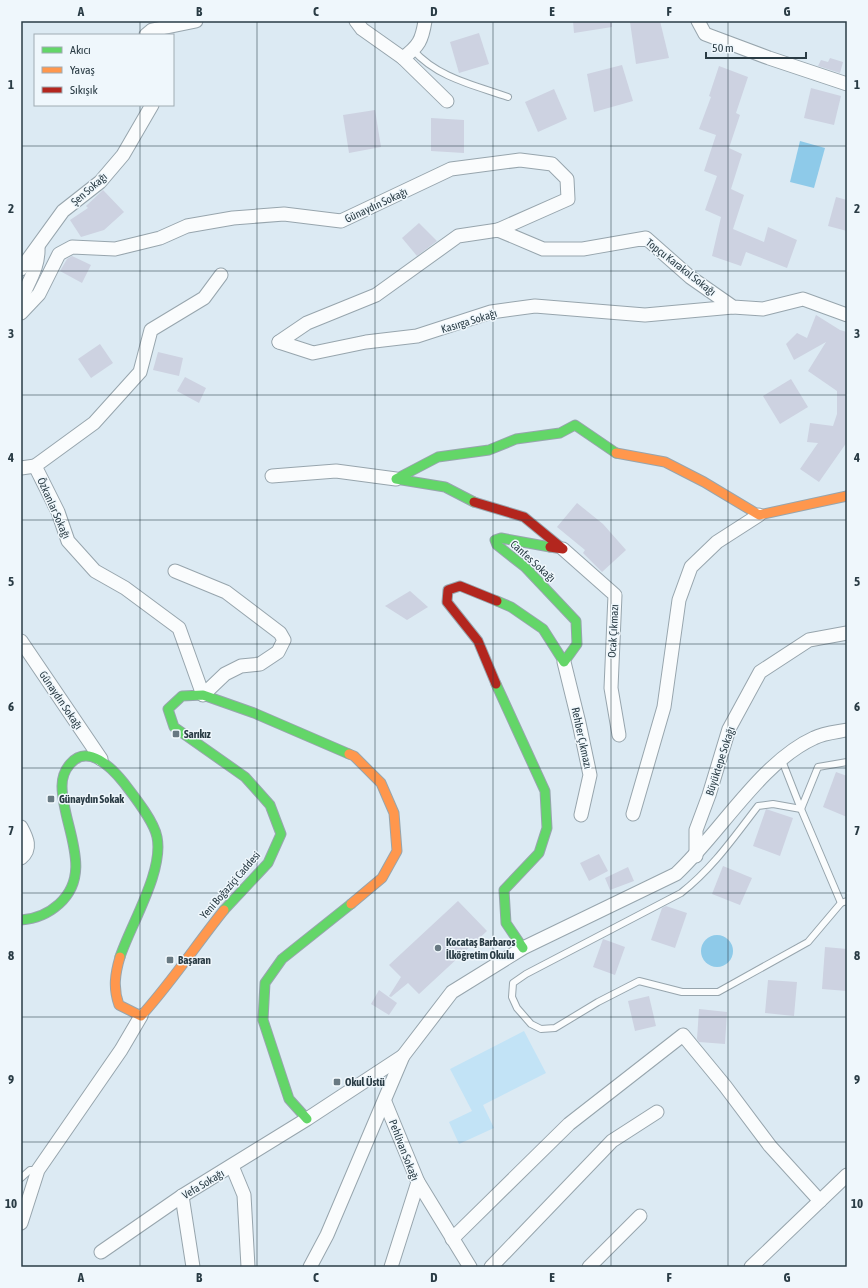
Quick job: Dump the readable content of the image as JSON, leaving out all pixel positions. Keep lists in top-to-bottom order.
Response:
{
  "streets": {
    "street": [
      "Şen Sokağı",
      "Günaydın Sokağı",
      "Topçu Karakol Sokağı",
      "Kasırga Sokağı",
      "Özkanlar Sokağı",
      "Canfes Sokağı",
      "Ocak Çıkmazı",
      "Rehber Çıkmazı",
      "Büyüktepe Sokağı",
      "Yeni Boğaziçi Caddesi",
      "Pehlivan Sokağı",
      "Vefa Sokağı"
    ]
  },
  "crossings": [
    ["Günaydın Sokağı", "Topçu Karakol Sokağı"],
    ["Günaydın Sokağı", "Kasırga Sokağı"],
    ["Topçu Karakol Sokağı", "Kasırga Sokağı"],
    ["Özkanlar Sokağı", "Yeni Boğaziçi Caddesi"],
    ["Canfes Sokağı", "Ocak Çıkmazı"],
    ["Canfes Sokağı", "Rehber Çıkmazı"],
    ["Yeni Boğaziçi Caddesi", "Vefa Sokağı"]
  ],
  "places": {
    "transit": [
      "Sarıkız",
      "Günaydın Sokak",
      "Başaran",
      "Okul Üstü"
    ],
    "other": ["Kocataş Barbaros İlköğretim Okulu"]
  },
  "legend": ["Akıcı", "Yavaş", "Sıkışık"],
  "scale_bar": "50 m",
  "grid": {
    "columns": [
      "A",
      "B",
      "C",
      "D",
      "E",
      "F",
      "G"
    ],
    "rows": [
      "1",
      "2",
      "3",
      "4",
      "5",
      "6",
      "7",
      "8",
      "9",
      "10"
    ]
  }
}
